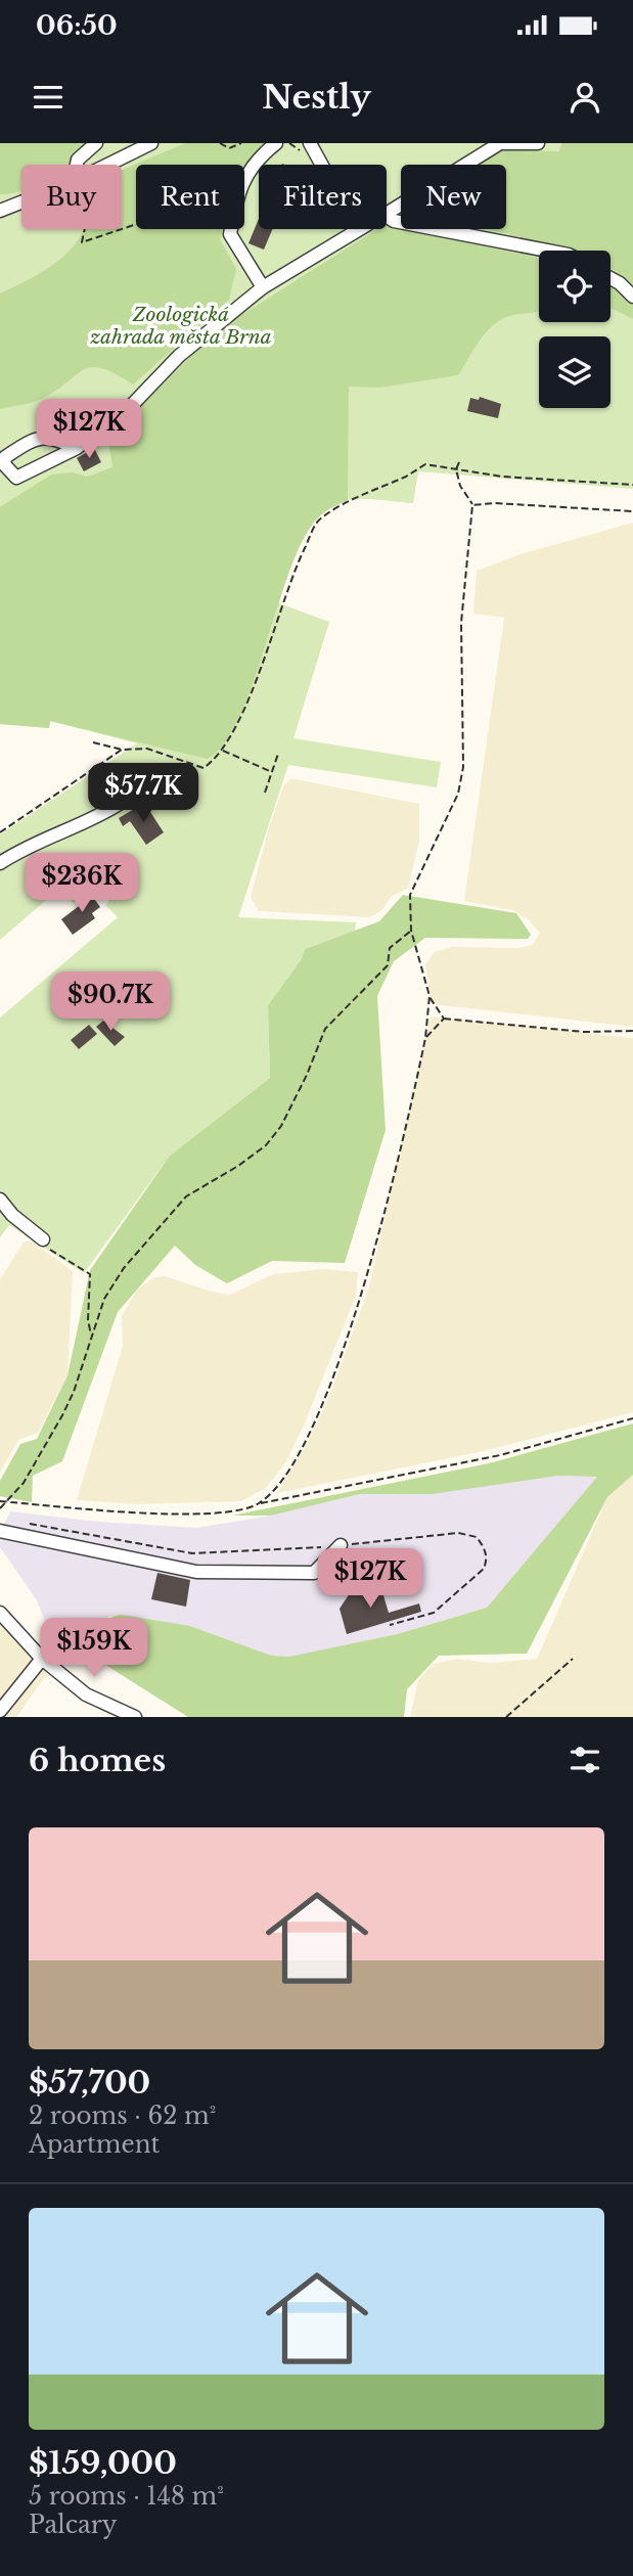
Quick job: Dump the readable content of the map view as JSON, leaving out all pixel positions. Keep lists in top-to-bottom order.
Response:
{
  "parks": ["Zoologická zahrada města Brna"],
  "page": {
    "status": "06:50",
    "header": "Nestly",
    "chip": [
      "Buy",
      "Rent",
      "Filters",
      "New"
    ],
    "price": [
      "$127K",
      "$57.7K",
      "$236K",
      "$90.7K",
      "$127K",
      "$159K"
    ],
    "heading": "6 homes",
    "list": [
      {
        "name": "$57,700",
        "note": "2 rooms · 62 m² · Apartment"
      },
      {
        "name": "$159,000",
        "note": "5 rooms · 148 m² · Palcary"
      }
    ]
  }
}
